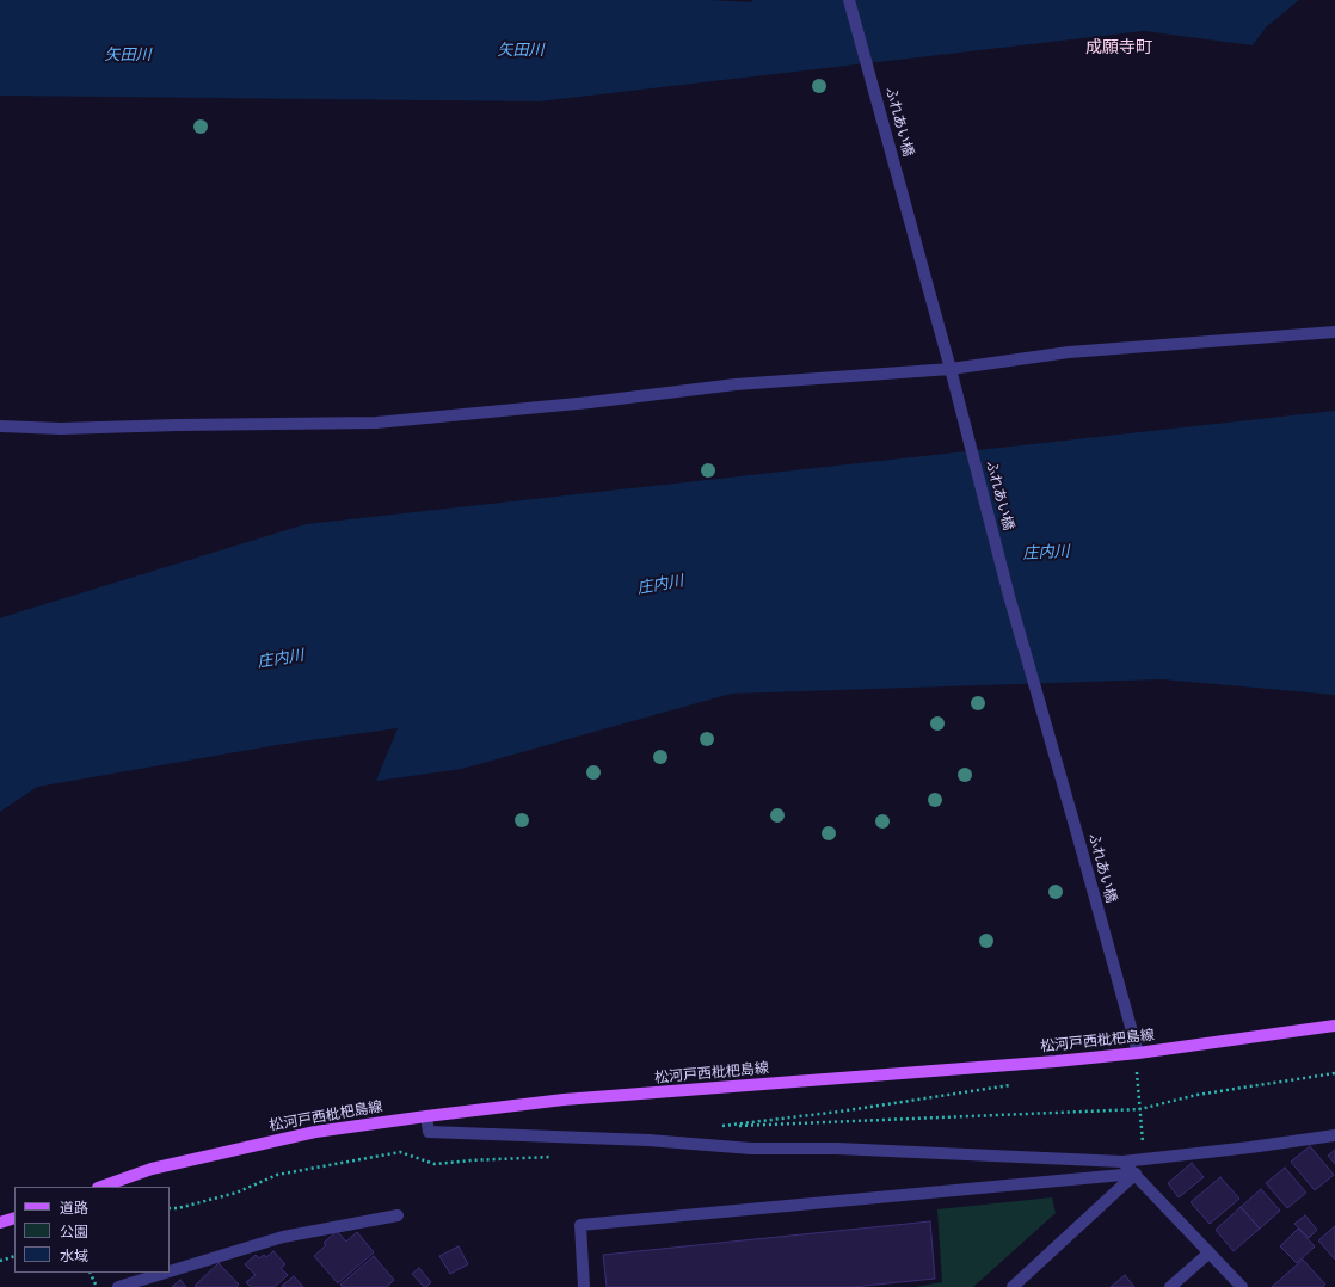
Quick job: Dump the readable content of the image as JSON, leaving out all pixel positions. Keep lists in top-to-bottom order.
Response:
{
  "streets": {
    "main road": ["松河戸西枇杷島線"],
    "street": ["ふれあい橋"]
  },
  "crossings": [
    ["ふれあい橋", "松河戸西枇杷島線"]
  ],
  "districts": ["成願寺町"],
  "water": ["矢田川", "庄内川"],
  "legend": ["道路", "公園", "水域"]
}
